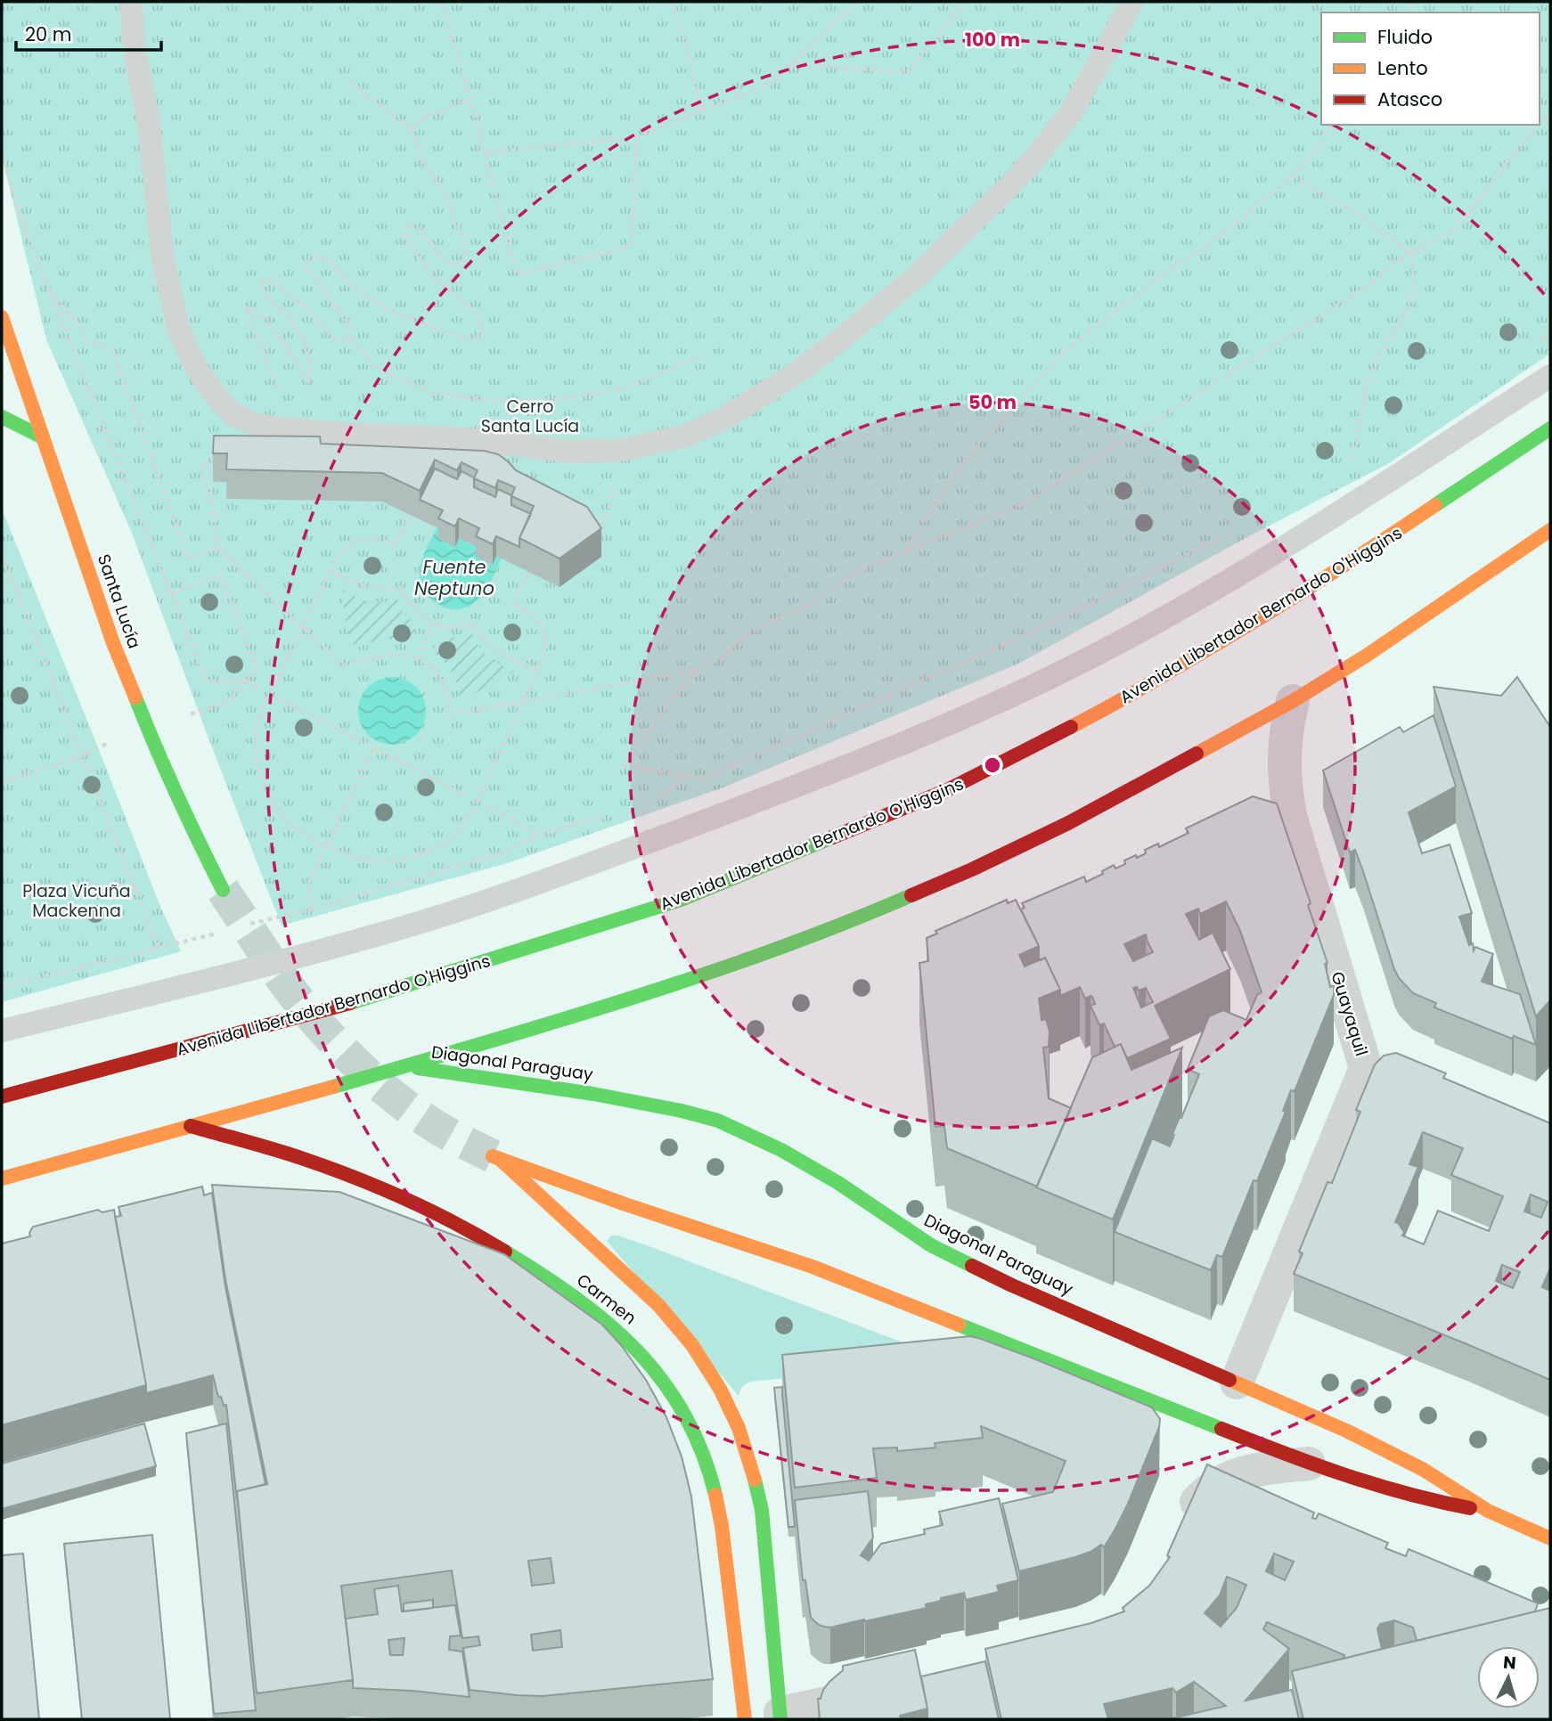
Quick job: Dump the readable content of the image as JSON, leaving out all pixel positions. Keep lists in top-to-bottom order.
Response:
{
  "streets": {
    "main road": [
      "Santa Lucía",
      "Avenida Libertador Bernardo O'Higgins",
      "Diagonal Paraguay",
      "Carmen"
    ],
    "street": ["Guayaquil"]
  },
  "crossings": [
    ["Guayaquil", "Diagonal Paraguay"],
    ["Diagonal Paraguay", "Carmen"]
  ],
  "water": ["Fuente Neptuno"],
  "parks": ["Cerro Santa Lucía", "Plaza Vicuña Mackenna"],
  "legend": ["Fluido", "Lento", "Atasco"],
  "scale_bar": "20 m",
  "north": "top",
  "rings": ["100 m", "50 m"]
}
